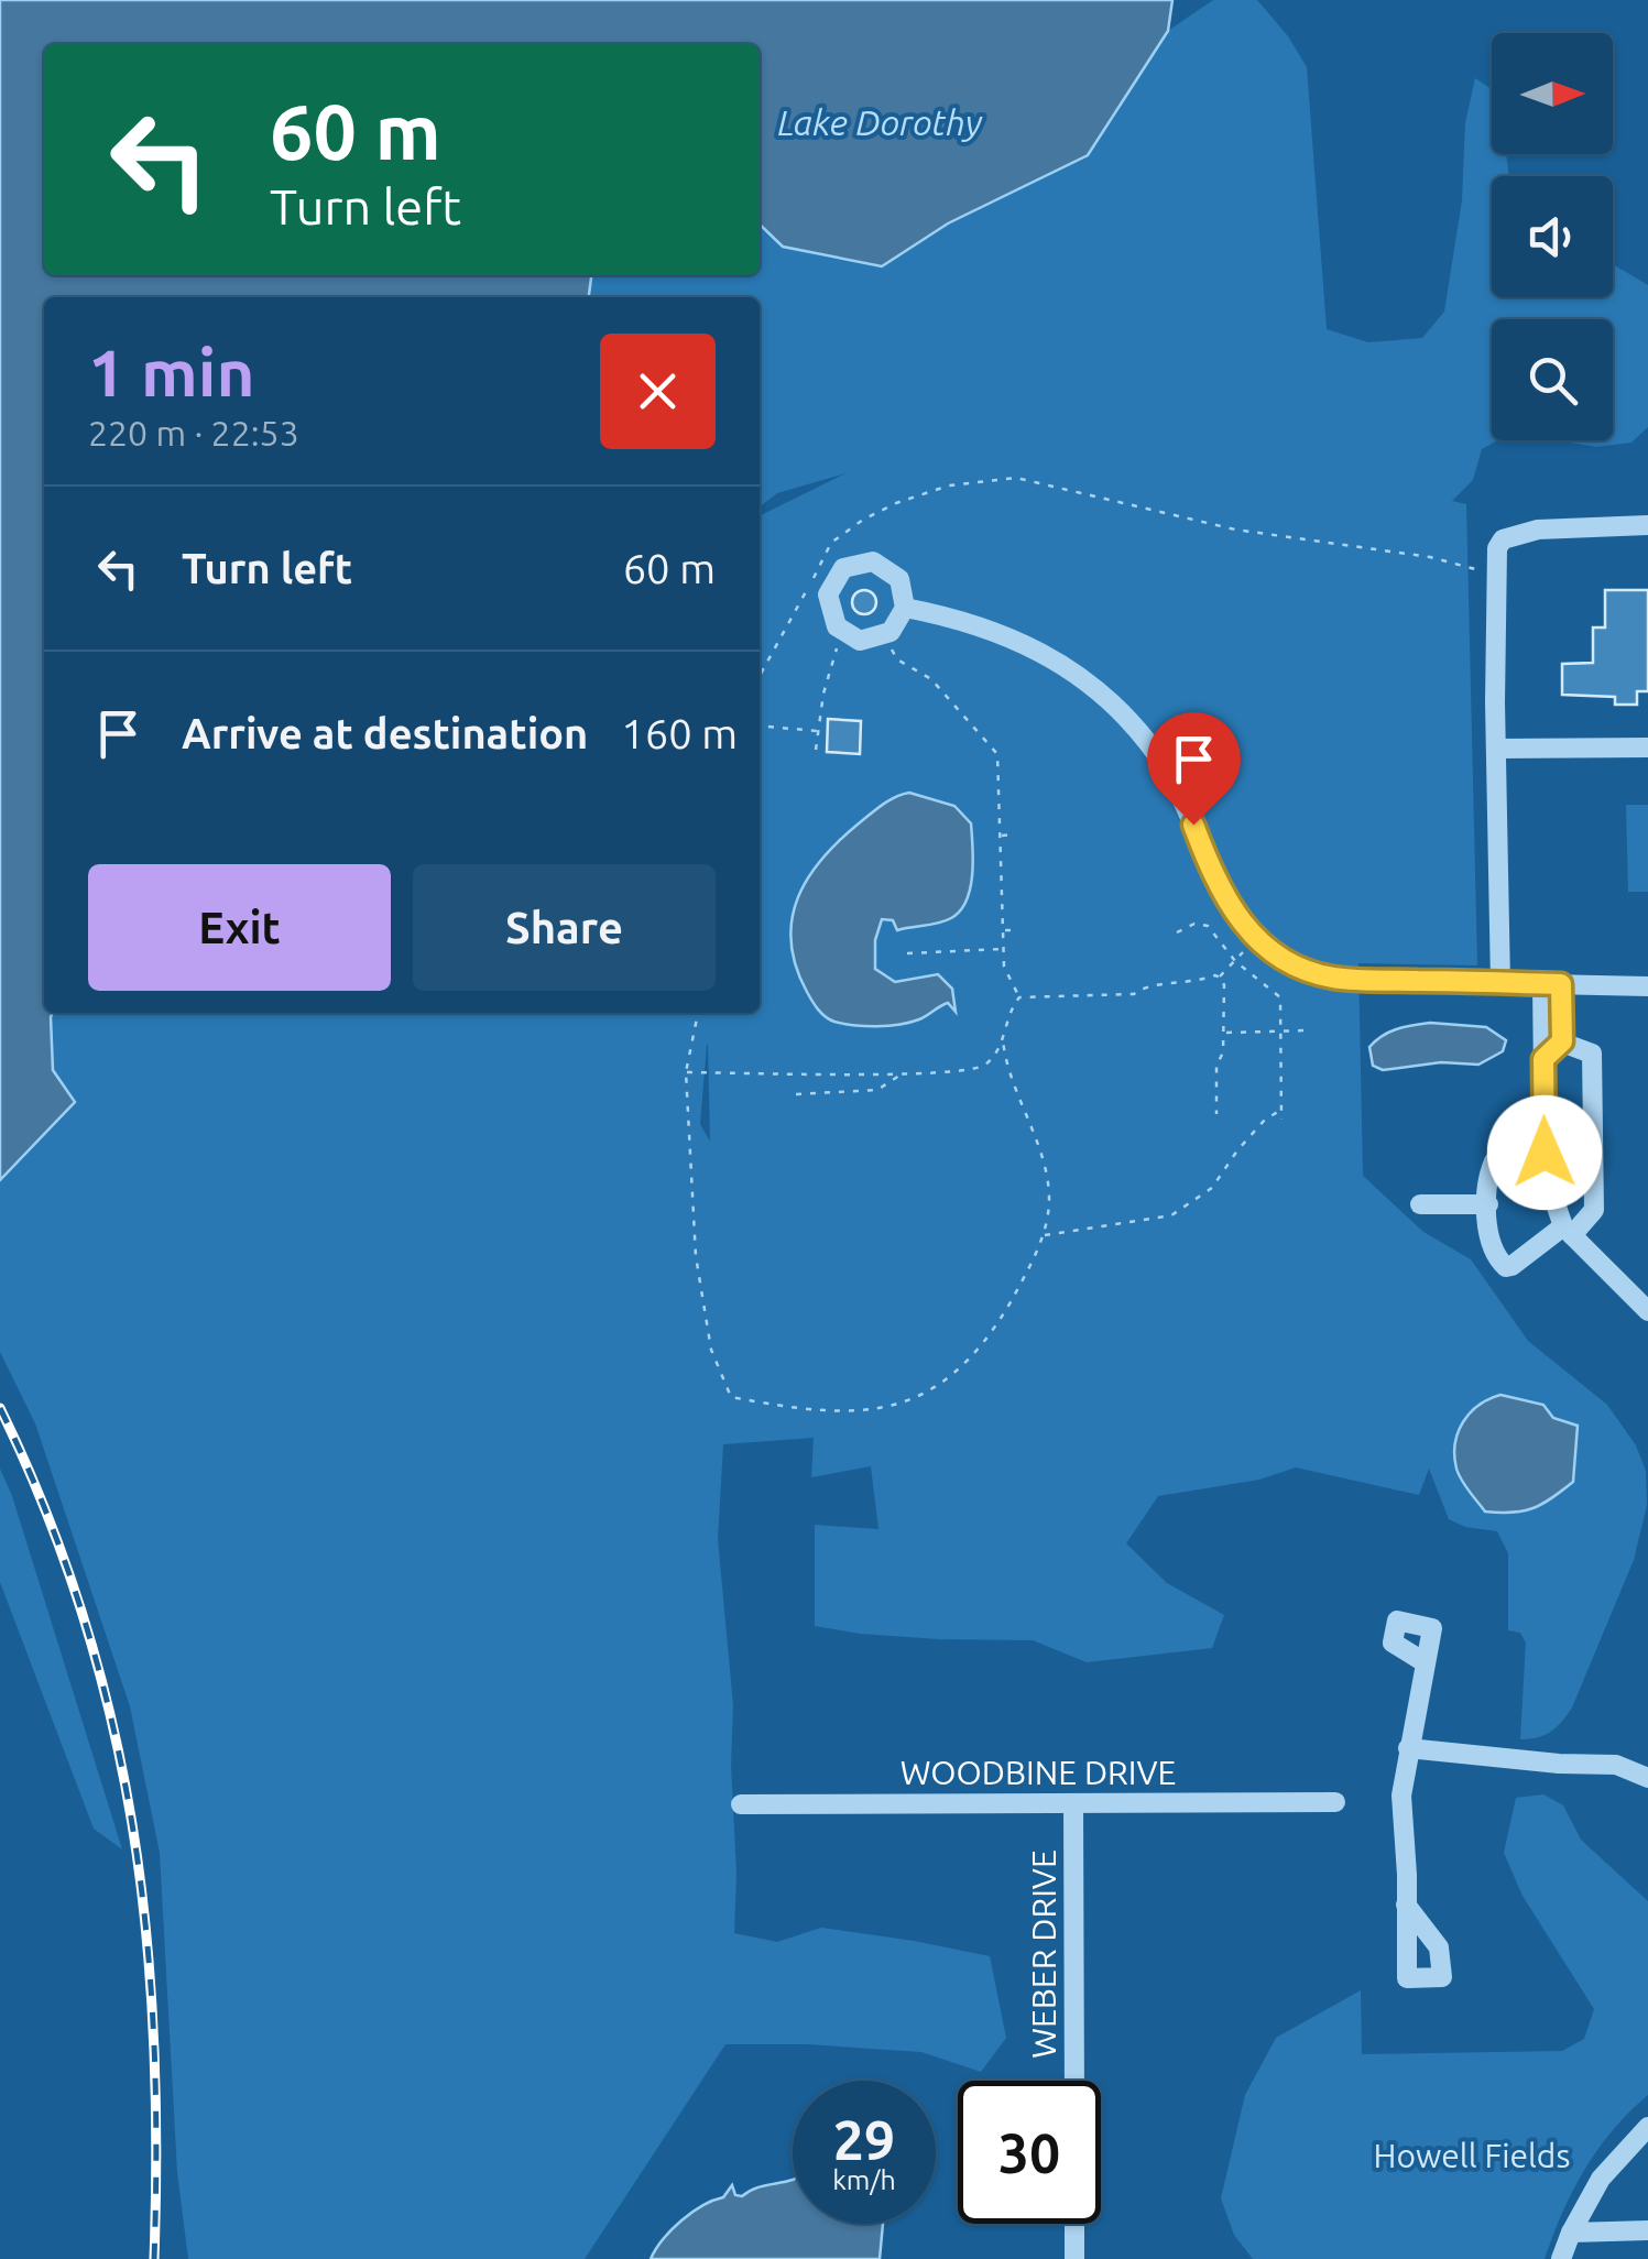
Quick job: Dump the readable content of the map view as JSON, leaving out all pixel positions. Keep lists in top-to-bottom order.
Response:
{
  "streets": {
    "street": ["WOODBINE DRIVE", "WEBER DRIVE"]
  },
  "crossings": [
    ["WOODBINE DRIVE", "WEBER DRIVE"]
  ],
  "water": ["Lake Dorothy"],
  "parks": ["Howell Fields"],
  "north": "right",
  "page": {
    "turn": ["60 m", "Turn left"],
    "heading": ["1 min", "220 m · 22:53"],
    "list": [
      {
        "name": "Turn left",
        "value": "60 m"
      },
      {
        "name": "Arrive at destination",
        "value": "160 m"
      }
    ],
    "buttons": ["Exit", "Share"],
    "speed": "29 km/h",
    "limit": "30"
  }
}
